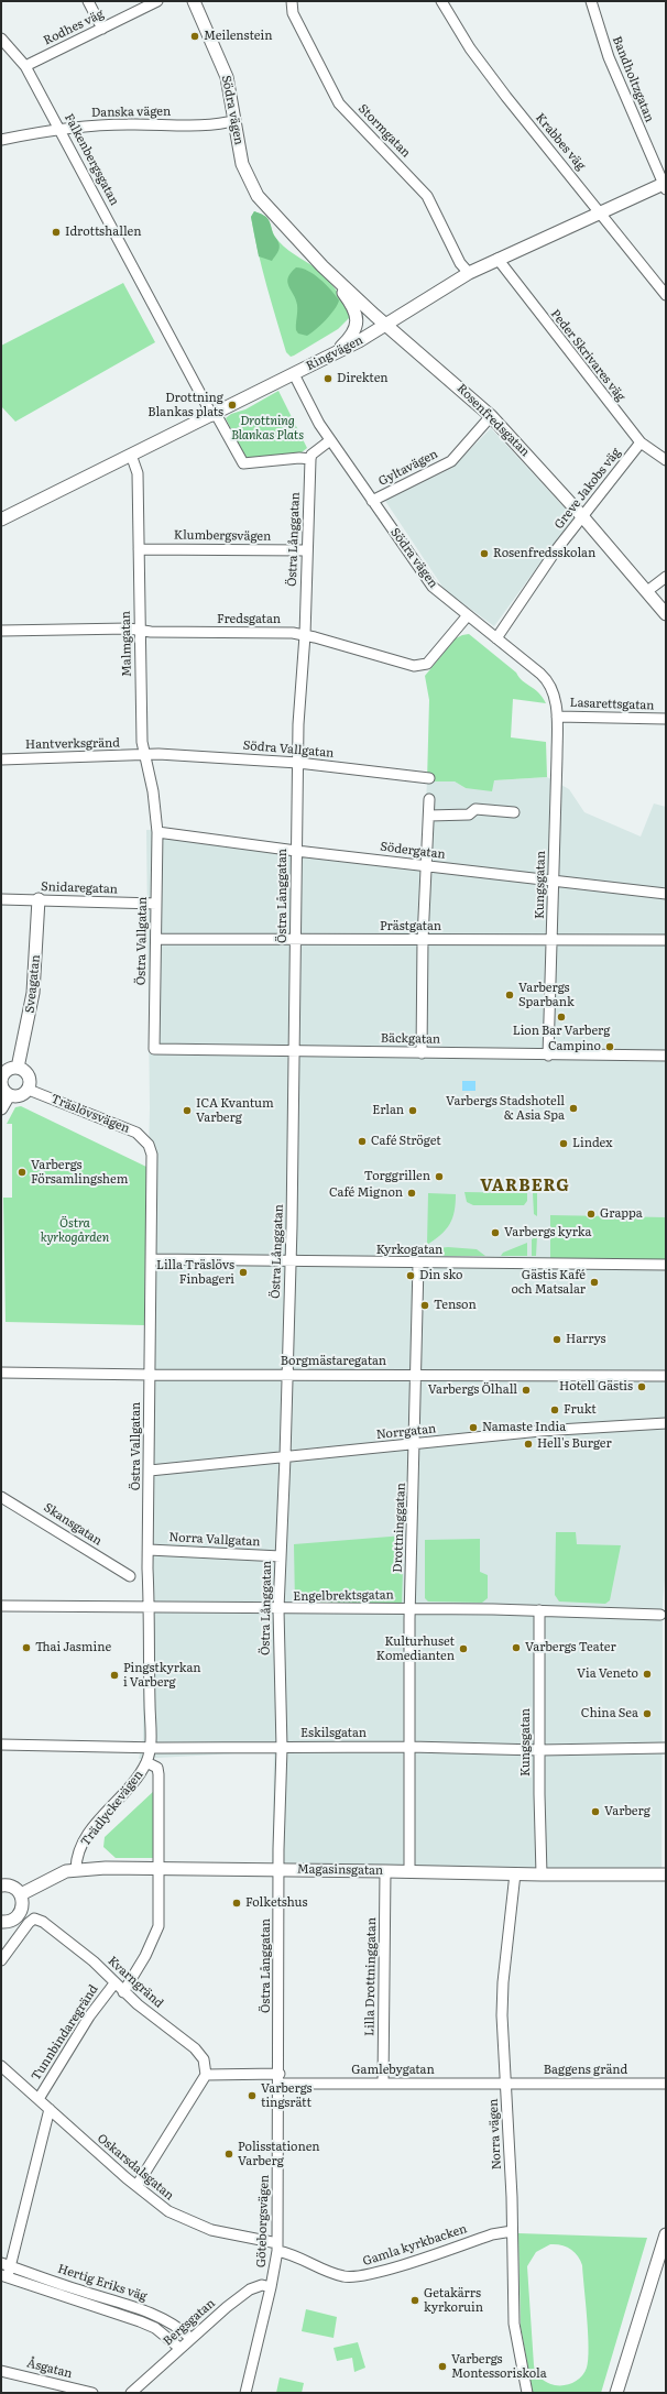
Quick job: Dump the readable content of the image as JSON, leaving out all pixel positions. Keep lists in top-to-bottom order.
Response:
{
  "streets": {
    "street": [
      "Rodhes väg",
      "Bandholtzgatan",
      "Södra vägen",
      "Danska vägen",
      "Stormgatan",
      "Krabbes väg",
      "Falkenbergsgatan",
      "Ringvägen",
      "Peder Skrivares väg",
      "Rosenfredsgatan",
      "Gyltavägen",
      "Greve Jakobs väg",
      "Klumbergsvägen",
      "Östra Långgatan",
      "Fredsgatan",
      "Malmgatan",
      "Lasarettsgatan",
      "Hantverksgränd",
      "Södra Vallgatan",
      "Södergatan",
      "Kungsgatan",
      "Snidaregatan",
      "Prästgatan",
      "Östra Vallgatan",
      "Sveagatan",
      "Bäckgatan",
      "Träslövsvägen",
      "Kyrkogatan",
      "Borgmästaregatan",
      "Norrgatan",
      "Skansgatan",
      "Drottninggatan",
      "Norra Vallgatan",
      "Engelbrektsgatan",
      "Eskilsgatan",
      "Trädlyckevägen",
      "Magasinsgatan",
      "Lilla Drottninggatan",
      "Kvarngränd",
      "Tunnbindaregränd",
      "Gamlebygatan",
      "Baggens gränd",
      "Norra vägen",
      "Oskarsdalsgatan",
      "Göteborgsvägen",
      "Gamla kyrkbacken",
      "Hertig Eriks väg",
      "Bergsgatan",
      "Åsgatan"
    ]
  },
  "crossings": [
    ["Rodhes väg", "Falkenbergsgatan"],
    ["Bandholtzgatan", "Ringvägen"],
    ["Södra vägen", "Danska vägen"],
    ["Södra vägen", "Ringvägen"],
    ["Södra vägen", "Rosenfredsgatan"],
    ["Södra vägen", "Gyltavägen"],
    ["Södra vägen", "Greve Jakobs väg"],
    ["Södra vägen", "Fredsgatan"],
    ["Södra vägen", "Lasarettsgatan"],
    ["Södra vägen", "Kungsgatan"],
    ["Danska vägen", "Falkenbergsgatan"],
    ["Stormgatan", "Ringvägen"],
    ["Krabbes väg", "Ringvägen"],
    ["Falkenbergsgatan", "Ringvägen"],
    ["Ringvägen", "Peder Skrivares väg"],
    ["Ringvägen", "Rosenfredsgatan"],
    ["Ringvägen", "Malmgatan"],
    ["Peder Skrivares väg", "Greve Jakobs väg"],
    ["Rosenfredsgatan", "Gyltavägen"],
    ["Rosenfredsgatan", "Greve Jakobs väg"],
    ["Klumbergsvägen", "Östra Långgatan"],
    ["Klumbergsvägen", "Malmgatan"],
    ["Östra Långgatan", "Fredsgatan"],
    ["Östra Långgatan", "Södra Vallgatan"],
    ["Östra Långgatan", "Södergatan"],
    ["Östra Långgatan", "Prästgatan"],
    ["Östra Långgatan", "Bäckgatan"],
    ["Östra Långgatan", "Kyrkogatan"],
    ["Östra Långgatan", "Borgmästaregatan"],
    ["Östra Långgatan", "Norrgatan"],
    ["Östra Långgatan", "Norra Vallgatan"],
    ["Östra Långgatan", "Engelbrektsgatan"],
    ["Östra Långgatan", "Eskilsgatan"],
    ["Östra Långgatan", "Magasinsgatan"],
    ["Östra Långgatan", "Gamlebygatan"],
    ["Östra Långgatan", "Göteborgsvägen"],
    ["Fredsgatan", "Malmgatan"],
    ["Malmgatan", "Hantverksgränd"],
    ["Malmgatan", "Södra Vallgatan"],
    ["Malmgatan", "Södergatan"],
    ["Malmgatan", "Östra Vallgatan"],
    ["Lasarettsgatan", "Kungsgatan"],
    ["Hantverksgränd", "Södra Vallgatan"],
    ["Södergatan", "Kungsgatan"],
    ["Södergatan", "Östra Vallgatan"],
    ["Kungsgatan", "Prästgatan"],
    ["Kungsgatan", "Bäckgatan"],
    ["Kungsgatan", "Engelbrektsgatan"],
    ["Kungsgatan", "Eskilsgatan"],
    ["Kungsgatan", "Magasinsgatan"],
    ["Snidaregatan", "Östra Vallgatan"],
    ["Snidaregatan", "Sveagatan"],
    ["Prästgatan", "Östra Vallgatan"],
    ["Östra Vallgatan", "Bäckgatan"],
    ["Östra Vallgatan", "Träslövsvägen"],
    ["Östra Vallgatan", "Kyrkogatan"],
    ["Östra Vallgatan", "Borgmästaregatan"],
    ["Östra Vallgatan", "Norrgatan"],
    ["Östra Vallgatan", "Norra Vallgatan"],
    ["Östra Vallgatan", "Engelbrektsgatan"],
    ["Östra Vallgatan", "Eskilsgatan"],
    ["Östra Vallgatan", "Trädlyckevägen"],
    ["Sveagatan", "Träslövsvägen"],
    ["Kyrkogatan", "Drottninggatan"],
    ["Borgmästaregatan", "Drottninggatan"],
    ["Norrgatan", "Drottninggatan"],
    ["Drottninggatan", "Engelbrektsgatan"],
    ["Drottninggatan", "Eskilsgatan"],
    ["Drottninggatan", "Magasinsgatan"],
    ["Eskilsgatan", "Trädlyckevägen"],
    ["Trädlyckevägen", "Magasinsgatan"],
    ["Magasinsgatan", "Lilla Drottninggatan"],
    ["Magasinsgatan", "Norra vägen"],
    ["Lilla Drottninggatan", "Gamlebygatan"],
    ["Kvarngränd", "Tunnbindaregränd"],
    ["Kvarngränd", "Gamlebygatan"],
    ["Tunnbindaregränd", "Oskarsdalsgatan"],
    ["Gamlebygatan", "Baggens gränd"],
    ["Gamlebygatan", "Norra vägen"],
    ["Gamlebygatan", "Göteborgsvägen"],
    ["Baggens gränd", "Norra vägen"],
    ["Norra vägen", "Gamla kyrkbacken"],
    ["Oskarsdalsgatan", "Göteborgsvägen"],
    ["Oskarsdalsgatan", "Gamla kyrkbacken"],
    ["Göteborgsvägen", "Gamla kyrkbacken"],
    ["Göteborgsvägen", "Bergsgatan"],
    ["Hertig Eriks väg", "Bergsgatan"]
  ],
  "districts": ["VARBERG"],
  "parks": ["Drottning Blankas Plats", "Östra kyrkogården"],
  "places": [
    "Meilenstein",
    "Idrottshallen",
    "Direkten",
    "Drottning Blankas plats",
    "Rosenfredsskolan",
    "Varbergs Sparbank",
    "Lion Bar Varberg",
    "Campino",
    "Varbergs Stadshotell & Asia Spa",
    "ICA Kvantum Varberg",
    "Erlan",
    "Café Ströget",
    "Lindex",
    "Varbergs Församlingshem",
    "Torggrillen",
    "Café Mignon",
    "Grappa",
    "Varbergs kyrka",
    "Lilla Träslövs Finbageri",
    "Din sko",
    "Gästis Kafé och Matsalar",
    "Tenson",
    "Harrys",
    "Hotell Gästis",
    "Varbergs Ölhall",
    "Frukt",
    "Namaste India",
    "Hell's Burger",
    "Thai Jasmine",
    "Varbergs Teater",
    "Kulturhuset Komedianten",
    "Via Veneto",
    "Pingstkyrkan i Varberg",
    "China Sea",
    "Varberg",
    "Folketshus",
    "Varbergs tingsrätt",
    "Polisstationen Varberg",
    "Getakärrs kyrkoruin",
    "Varbergs Montessoriskola"
  ]
}
